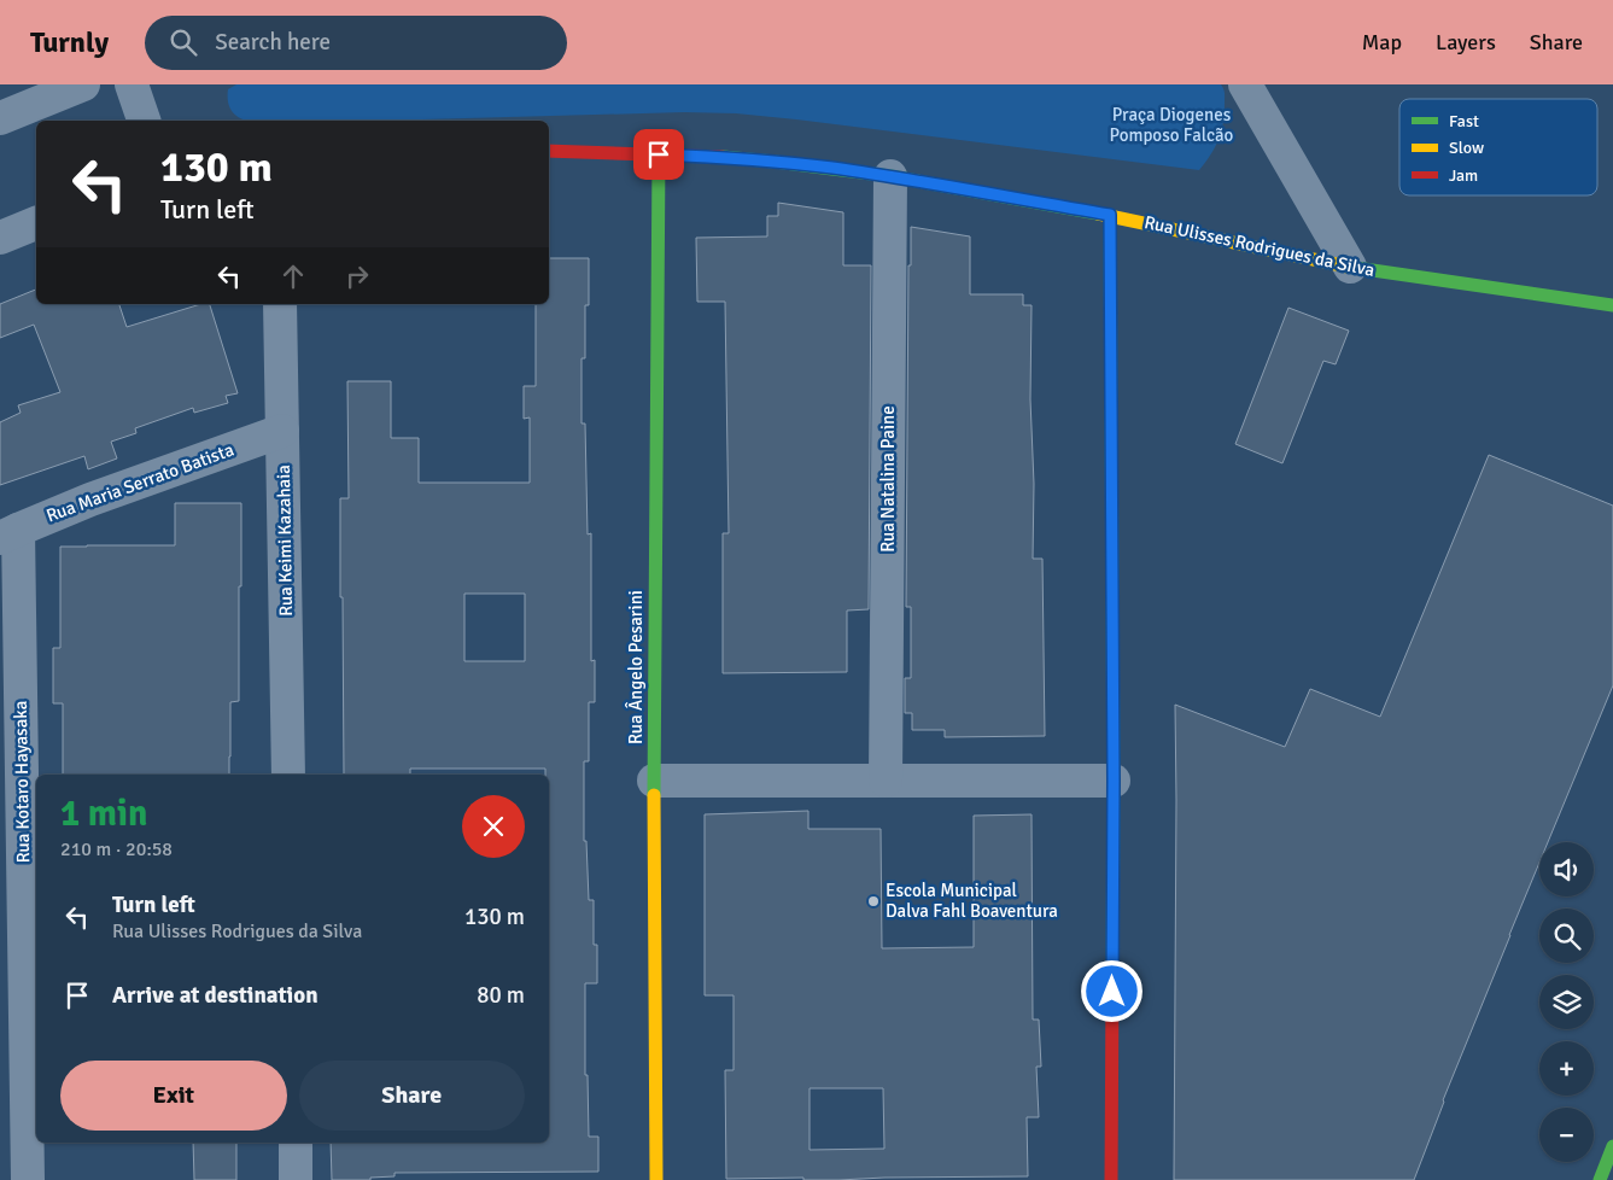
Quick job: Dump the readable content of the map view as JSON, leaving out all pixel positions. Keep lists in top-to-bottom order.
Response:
{
  "streets": {
    "main road": ["Rua Ulisses Rodrigues da Silva", "Rua Ângelo Pesarini"],
    "street": [
      "Rua Natalina Paine",
      "Rua Maria Serrato Batista",
      "Rua Keimi Kazahaia",
      "Rua Kotaro Hayasaka"
    ]
  },
  "crossings": [
    ["Rua Ulisses Rodrigues da Silva", "Rua Natalina Paine"],
    ["Rua Ulisses Rodrigues da Silva", "Rua Ângelo Pesarini"],
    ["Rua Maria Serrato Batista", "Rua Keimi Kazahaia"],
    ["Rua Maria Serrato Batista", "Rua Kotaro Hayasaka"]
  ],
  "parks": ["Praça Diogenes Pomposo Falcão"],
  "places": ["Escola Municipal Dalva Fahl Boaventura"],
  "legend": ["Fast", "Slow", "Jam"],
  "page": {
    "header": "Turnly",
    "search": "Search here",
    "nav": ["Map", "Layers", "Share"],
    "turn": ["130 m", "Turn left"],
    "heading": ["1 min", "210 m · 20:58"],
    "map_buttons": ["+", "−"],
    "list": [
      {
        "name": "Turn left",
        "note": "Rua Ulisses Rodrigues da Silva",
        "value": "130 m"
      },
      {
        "name": "Arrive at destination",
        "value": "80 m"
      }
    ],
    "buttons": ["Exit", "Share"]
  }
}
